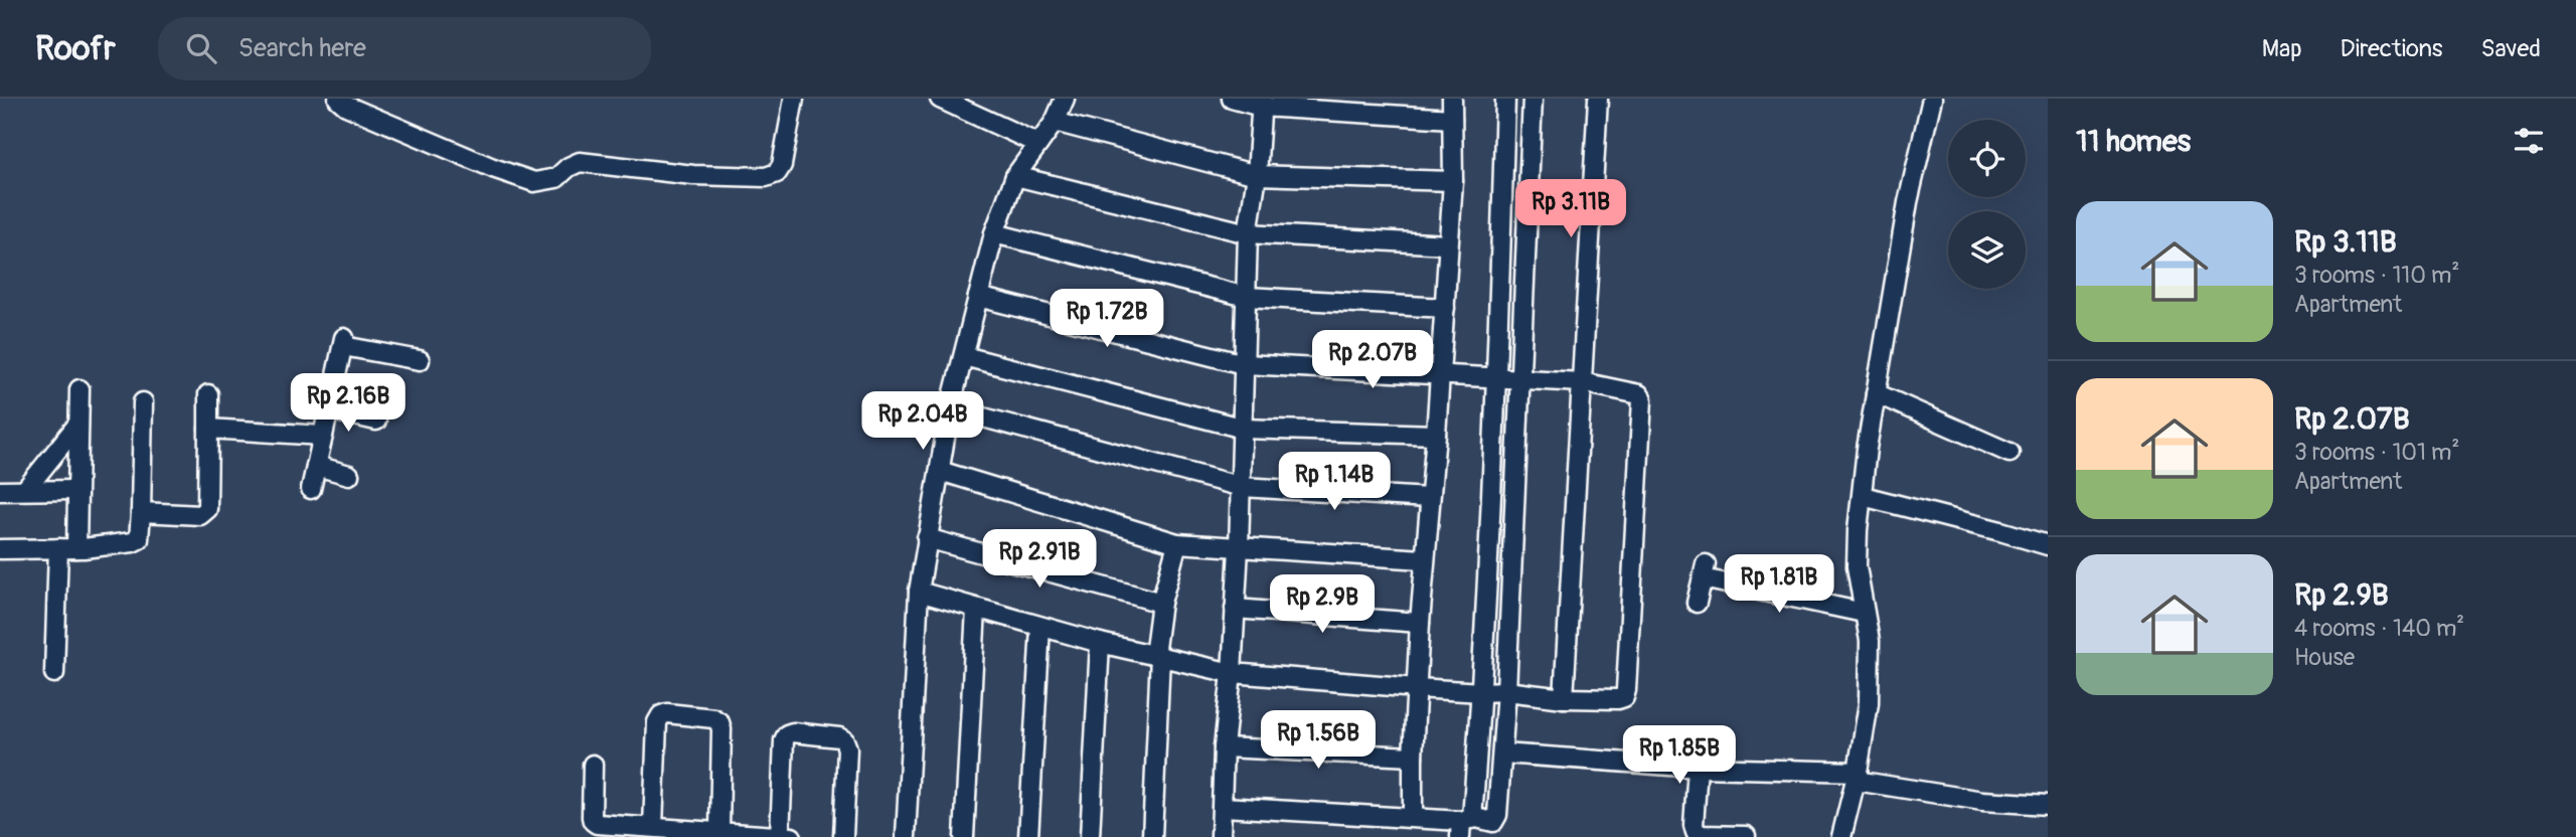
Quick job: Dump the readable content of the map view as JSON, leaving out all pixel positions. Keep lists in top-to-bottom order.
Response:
{
  "page": {
    "header": "Roofr",
    "search": "Search here",
    "nav": ["Map", "Directions", "Saved"],
    "heading": "11 homes",
    "price": [
      "Rp 3.11B",
      "Rp 1.72B",
      "Rp 2.07B",
      "Rp 2.16B",
      "Rp 2.04B",
      "Rp 1.14B",
      "Rp 2.91B",
      "Rp 1.81B",
      "Rp 2.9B",
      "Rp 1.56B",
      "Rp 1.85B"
    ],
    "list": [
      {
        "name": "Rp 3.11B",
        "note": "3 rooms · 110 m² · Apartment"
      },
      {
        "name": "Rp 2.07B",
        "note": "3 rooms · 101 m² · Apartment"
      },
      {
        "name": "Rp 2.9B",
        "note": "4 rooms · 140 m² · House"
      }
    ]
  }
}
